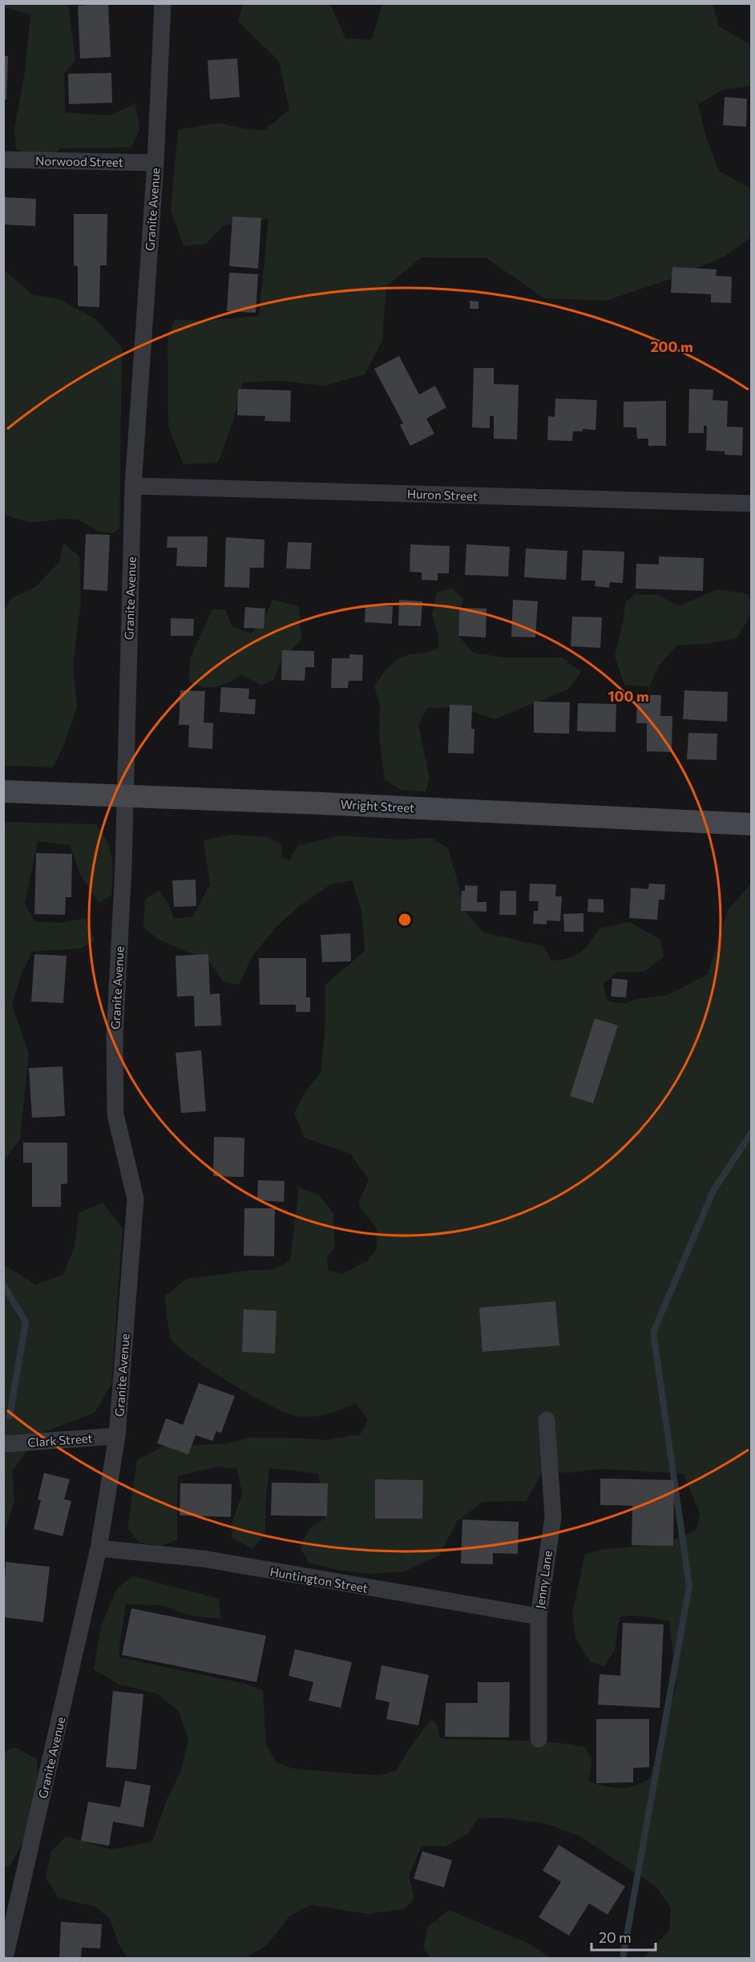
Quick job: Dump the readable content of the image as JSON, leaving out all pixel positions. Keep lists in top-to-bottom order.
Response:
{
  "streets": {
    "main road": ["Wright Street"],
    "street": [
      "Norwood Street",
      "Granite Avenue",
      "Huron Street",
      "Clark Street",
      "Huntington Street",
      "Jenny Lane"
    ]
  },
  "crossings": [
    ["Norwood Street", "Granite Avenue"],
    ["Granite Avenue", "Huron Street"],
    ["Granite Avenue", "Wright Street"],
    ["Granite Avenue", "Clark Street"],
    ["Granite Avenue", "Huntington Street"],
    ["Huntington Street", "Jenny Lane"]
  ],
  "scale_bar": "20 m",
  "rings": ["200 m", "100 m"]
}
